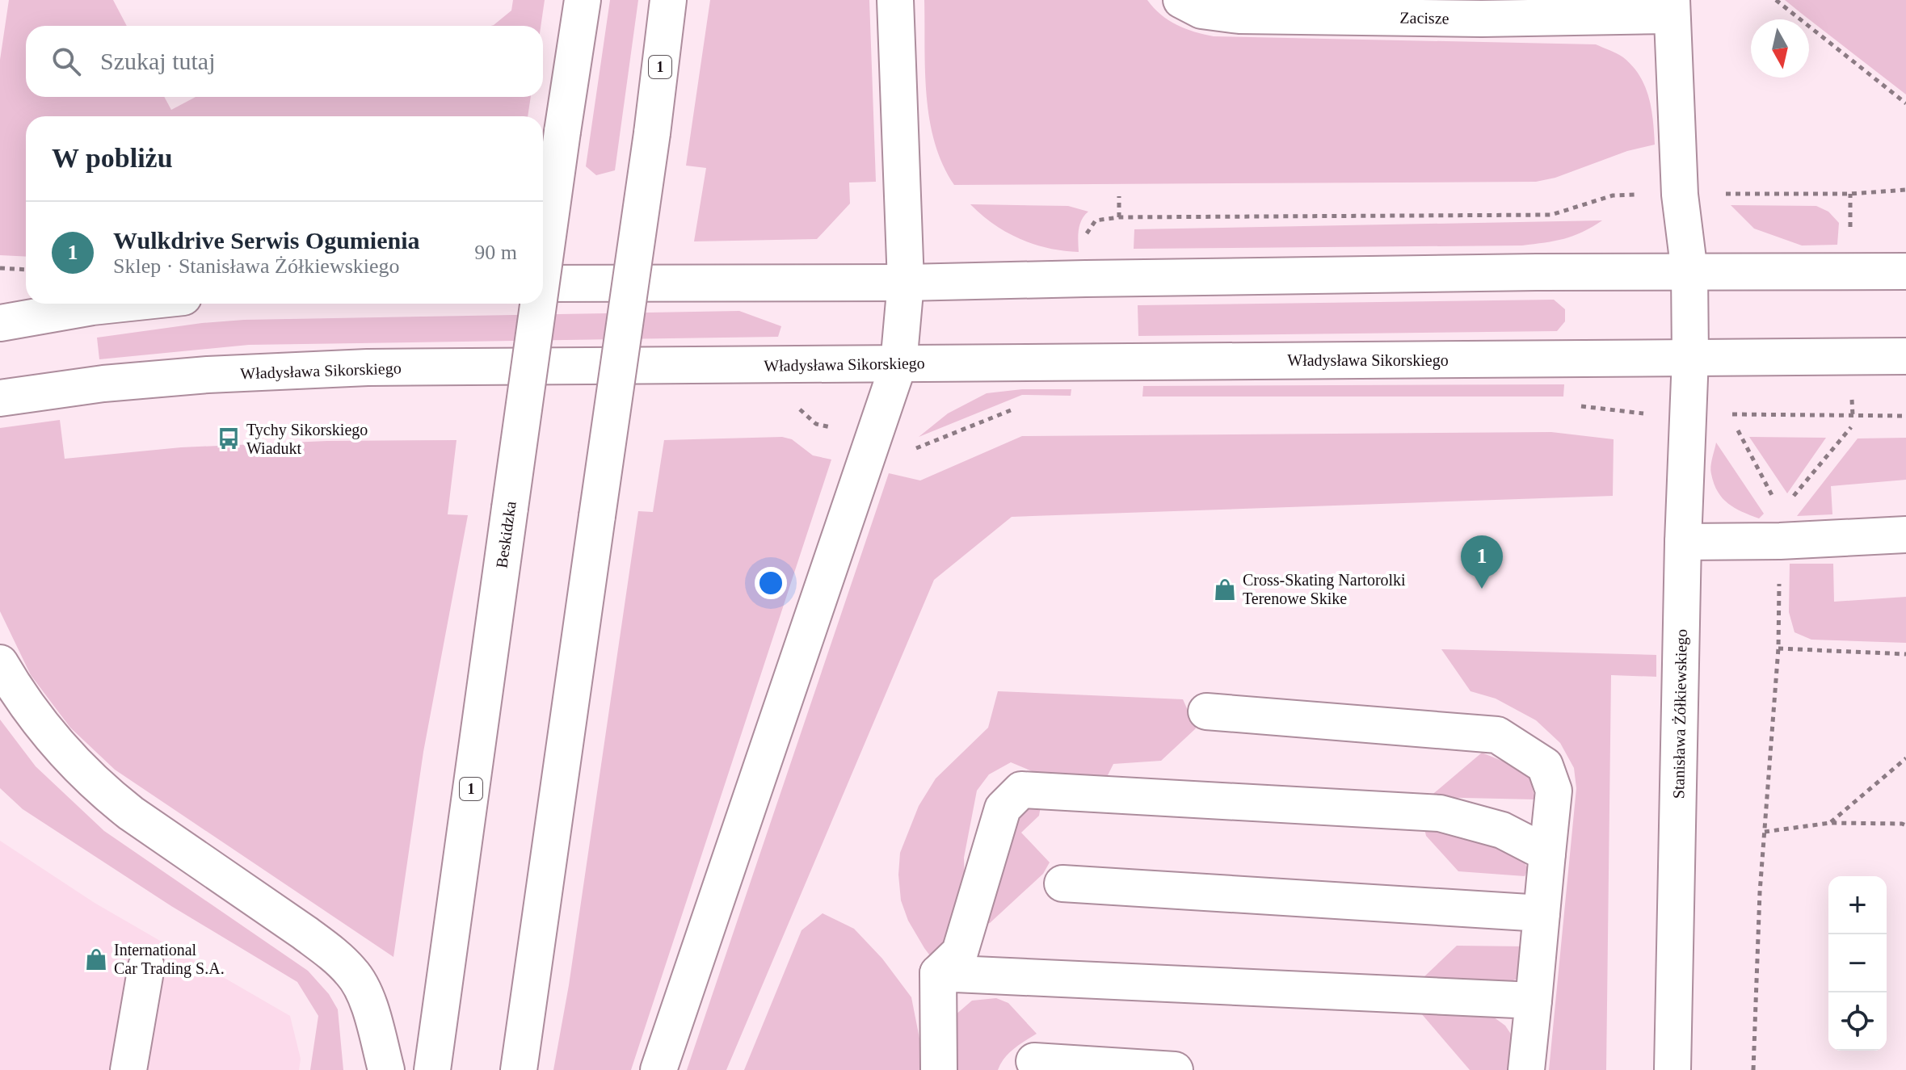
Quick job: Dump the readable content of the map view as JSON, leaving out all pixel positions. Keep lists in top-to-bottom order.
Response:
{
  "streets": {
    "street": [
      "Zacisze",
      "1",
      "Władysława Sikorskiego",
      "Beskidzka",
      "Stanisława Żółkiewskiego"
    ]
  },
  "crossings": [
    ["Władysława Sikorskiego", "Stanisława Żółkiewskiego"]
  ],
  "places": {
    "bus stop": ["Tychy Sikorskiego Wiadukt"],
    "shop": ["Cross-Skating Nartorolki Terenowe Skike", "International Car Trading S.A."]
  },
  "north": "bottom",
  "page": {
    "search": "Szukaj tutaj",
    "heading": "W pobliżu",
    "list": [
      {
        "mark": "1",
        "name": "Wulkdrive Serwis Ogumienia",
        "note": "Sklep · Stanisława Żółkiewskiego",
        "value": "90 m"
      }
    ],
    "pins": "1",
    "map_buttons": ["+", "−"]
  }
}
